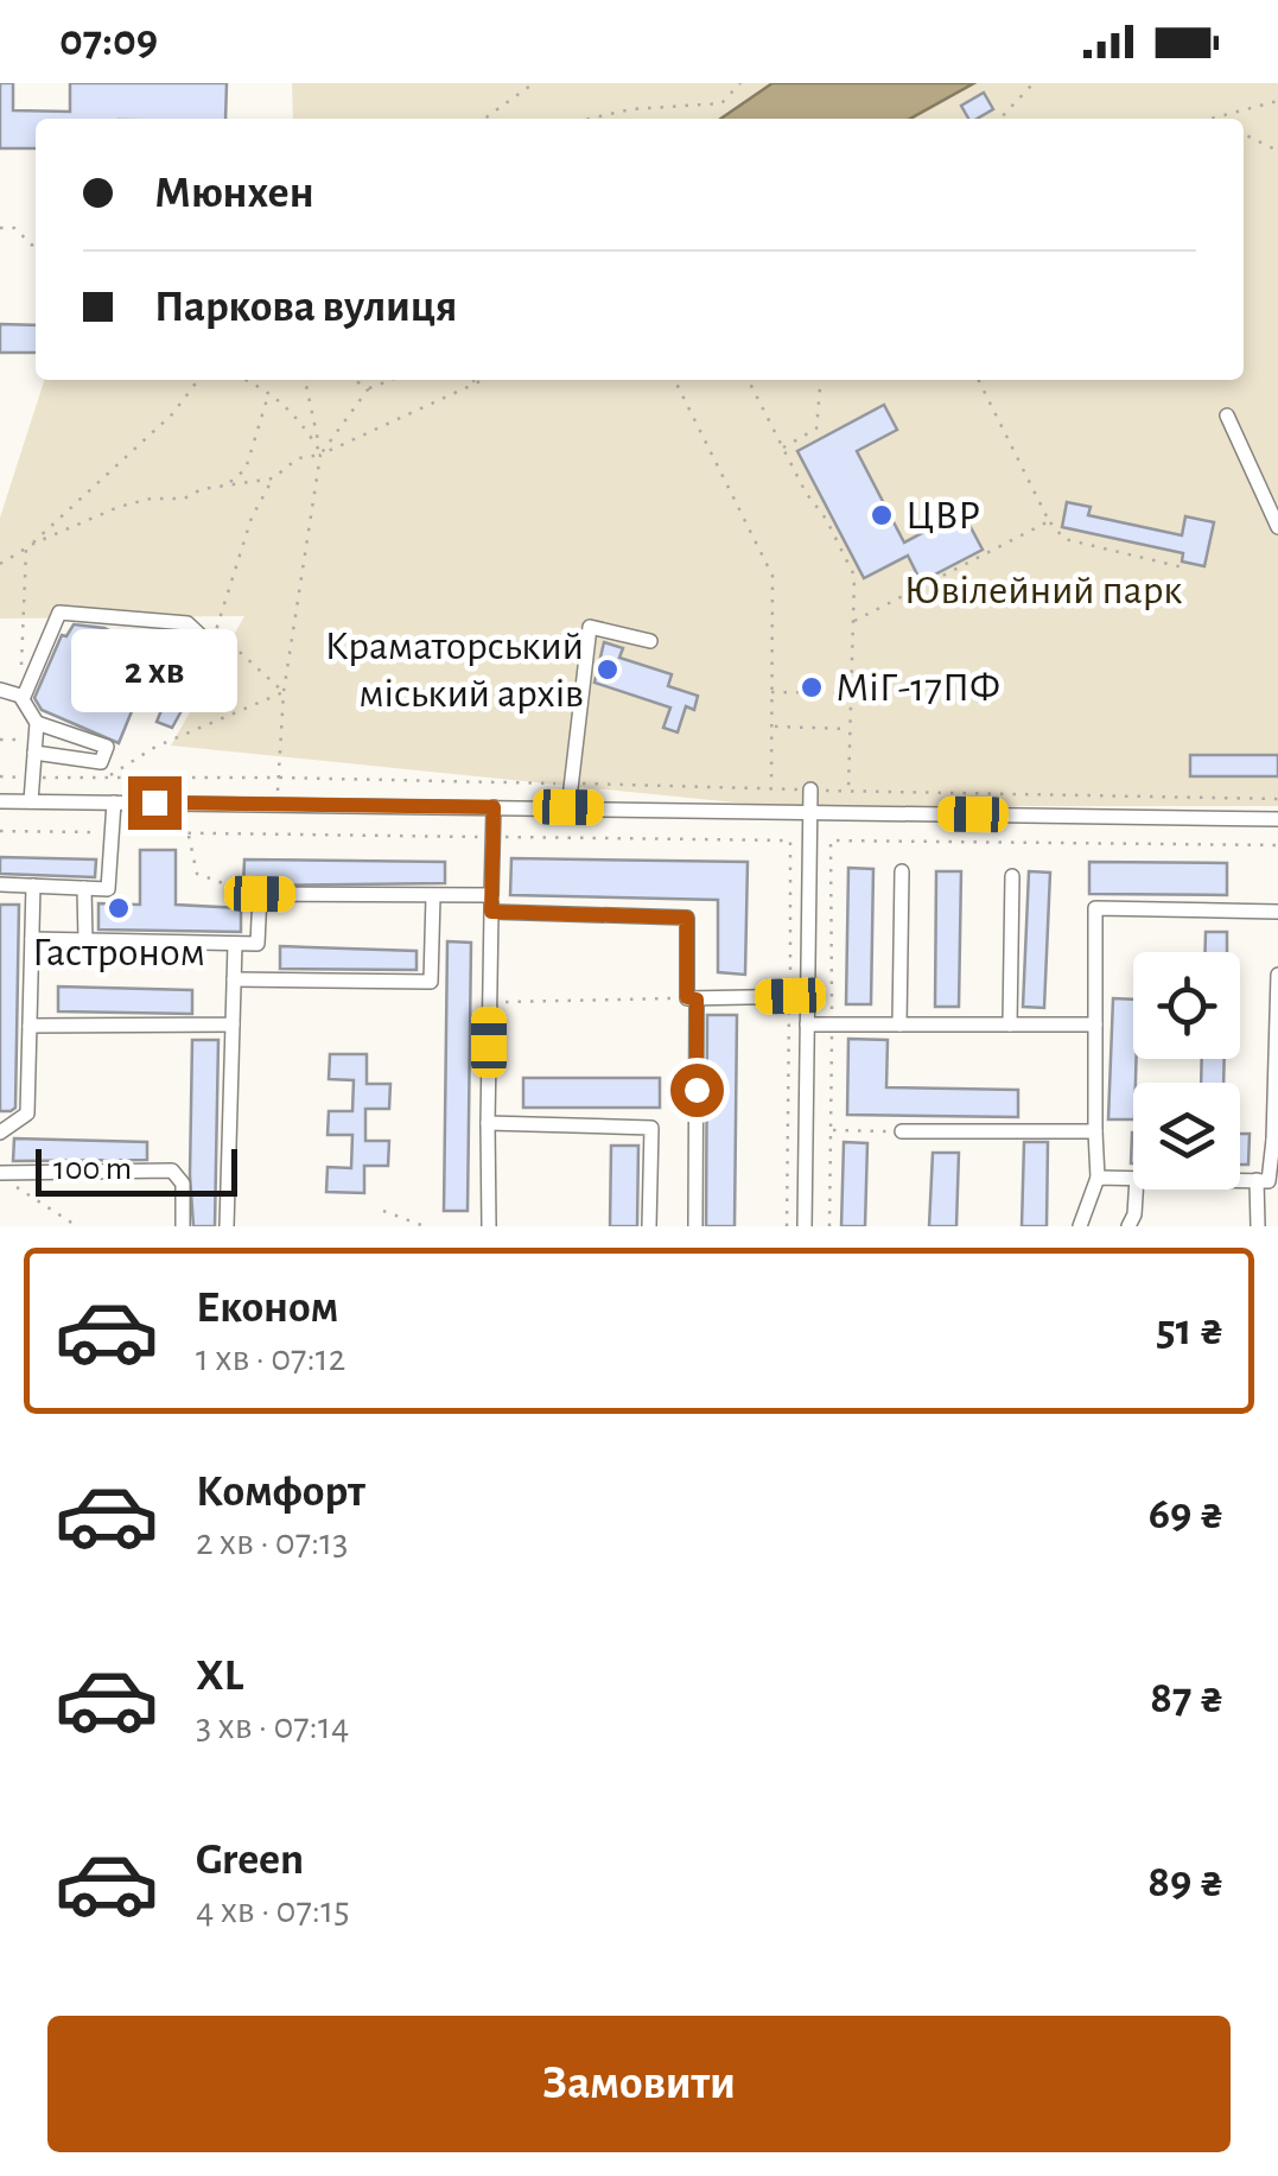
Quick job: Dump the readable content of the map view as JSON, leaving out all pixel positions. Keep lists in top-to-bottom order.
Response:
{
  "parks": ["Ювілейний парк"],
  "places": [
    "ЦВР",
    "Краматорський міський архів",
    "МіГ-17ПФ",
    "Гастроном"
  ],
  "scale_bar": "100 m",
  "page": {
    "status": "07:09",
    "banner": ["Мюнхен", "Паркова вулиця"],
    "bubble": "2 хв",
    "scale": "100 m",
    "list": [
      {
        "name": "Економ",
        "note": "1 хв · 07:12",
        "value": "51 ₴"
      },
      {
        "name": "Комфорт",
        "note": "2 хв · 07:13",
        "value": "69 ₴"
      },
      {
        "name": "XL",
        "note": "3 хв · 07:14",
        "value": "87 ₴"
      },
      {
        "name": "Green",
        "note": "4 хв · 07:15",
        "value": "89 ₴"
      }
    ],
    "buttons": "Замовити"
  }
}
